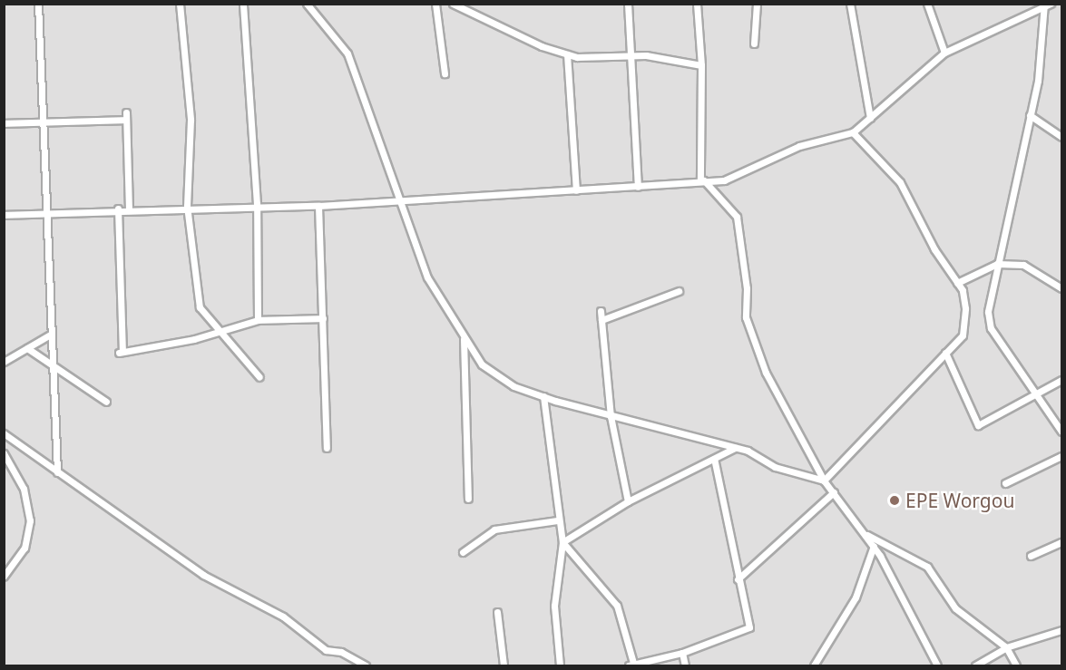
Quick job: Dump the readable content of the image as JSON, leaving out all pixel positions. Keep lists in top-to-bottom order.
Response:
{
  "places": ["EPE Worgou"]
}
